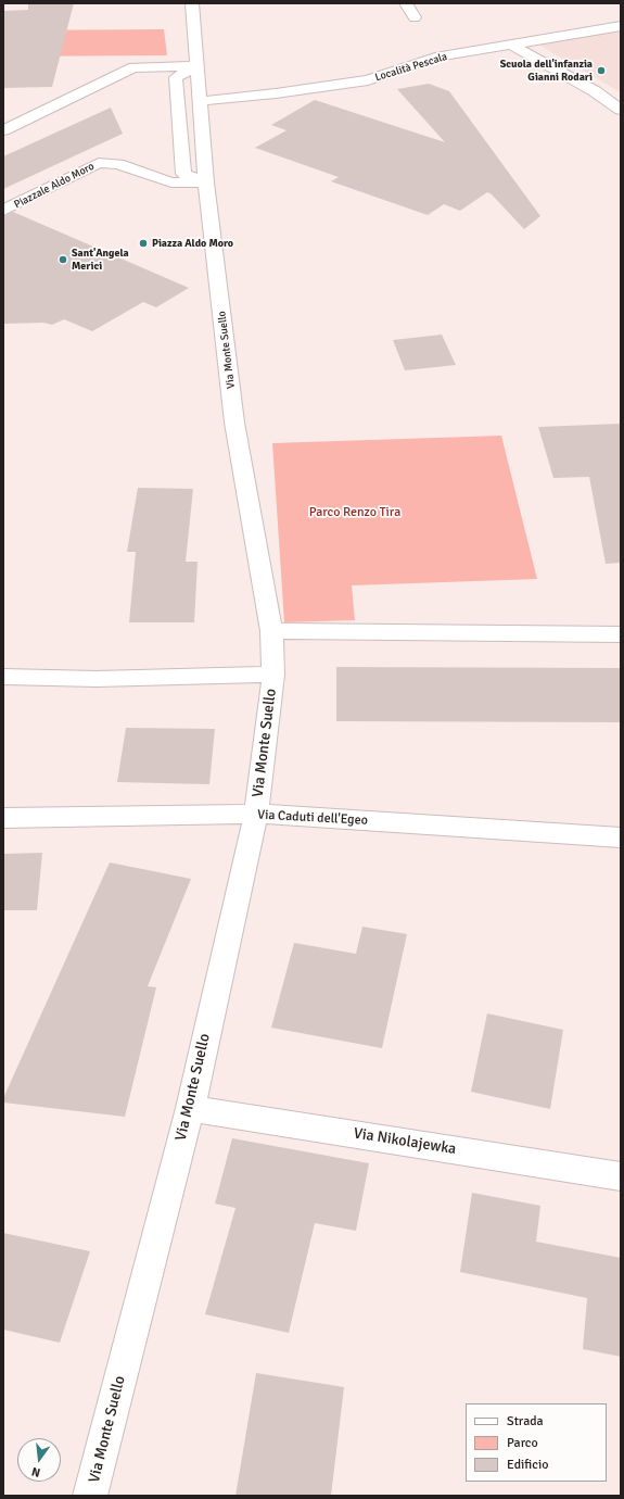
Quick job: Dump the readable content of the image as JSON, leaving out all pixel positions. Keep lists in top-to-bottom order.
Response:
{
  "streets": {
    "street": [
      "Località Pescala",
      "Piazzale Aldo Moro",
      "Via Monte Suello",
      "Via Caduti dell'Egeo",
      "Via Nikolajewka"
    ]
  },
  "crossings": [
    ["Località Pescala", "Via Monte Suello"],
    ["Piazzale Aldo Moro", "Via Monte Suello"],
    ["Via Monte Suello", "Via Caduti dell'Egeo"],
    ["Via Monte Suello", "Via Nikolajewka"]
  ],
  "parks": ["Parco Renzo Tira"],
  "places": ["Scuola dell'infanzia Gianni Rodari", "Piazza Aldo Moro", "Sant'Angela Merici"],
  "legend": ["Strada", "Parco", "Edificio"],
  "north": "bottom"
}
